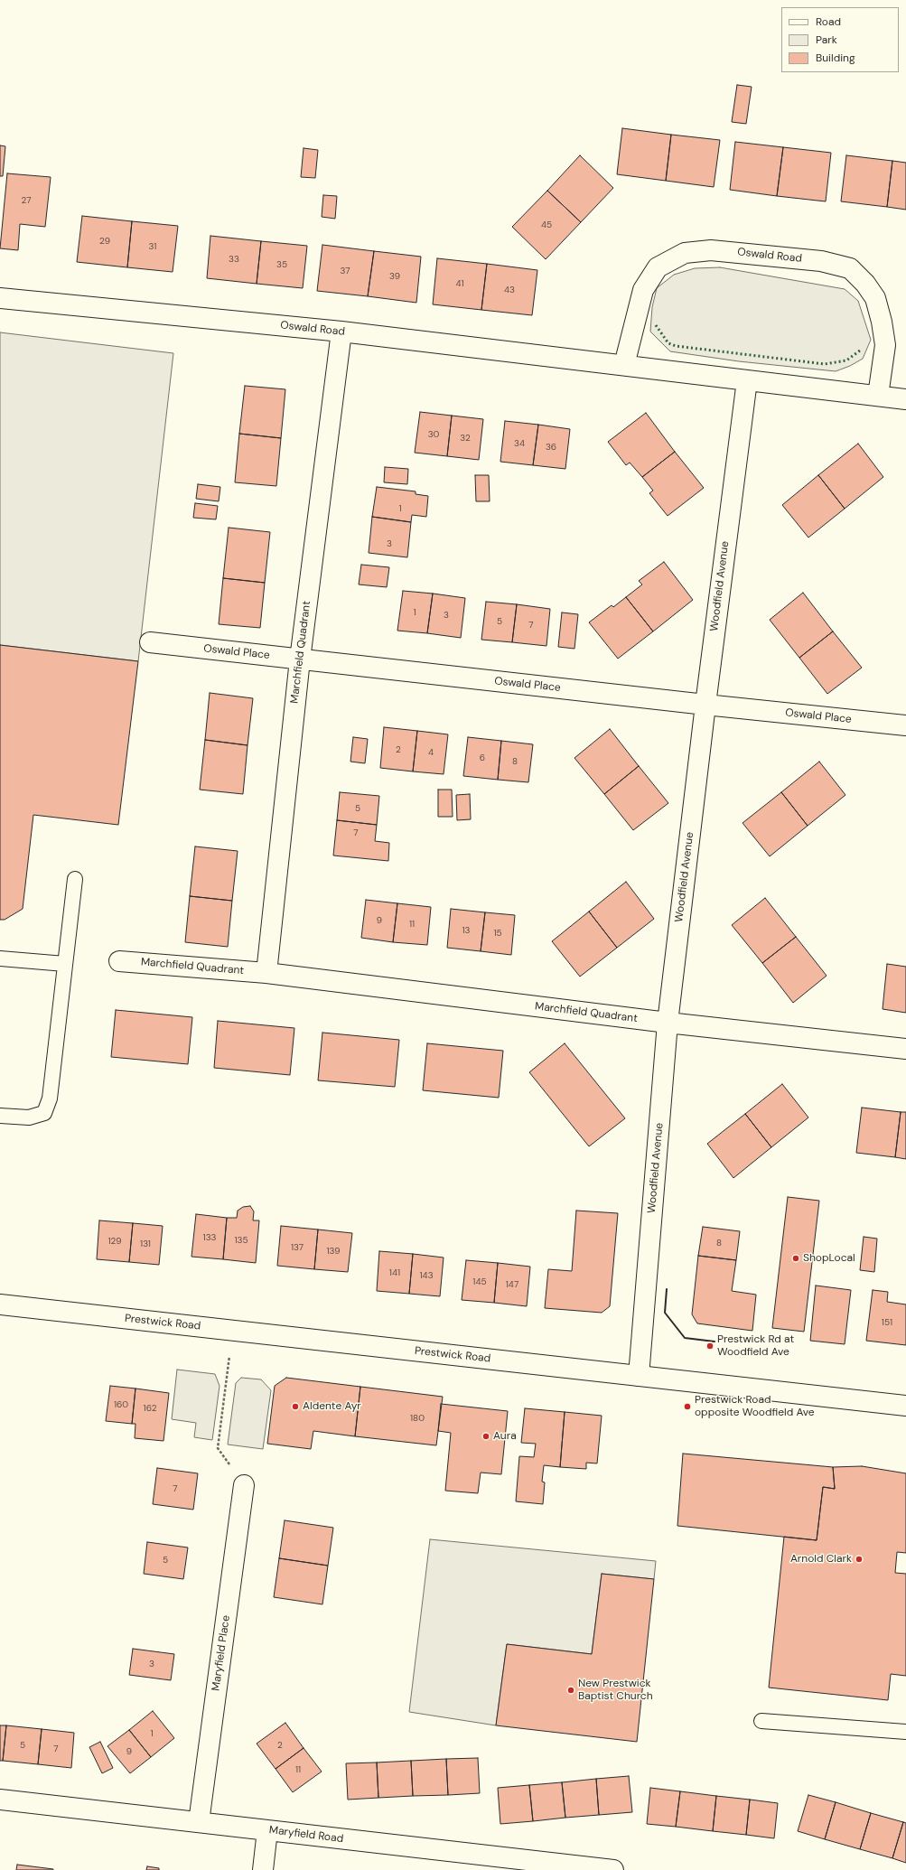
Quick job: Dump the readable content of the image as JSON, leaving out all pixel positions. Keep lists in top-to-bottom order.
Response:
{
  "streets": {
    "street": [
      "Oswald Road",
      "Woodfield Avenue",
      "Oswald Place",
      "Marchfield Quadrant",
      "Prestwick Road",
      "Maryfield Place",
      "Maryfield Road"
    ]
  },
  "crossings": [
    ["Oswald Road", "Woodfield Avenue"],
    ["Oswald Road", "Marchfield Quadrant"],
    ["Woodfield Avenue", "Oswald Place"],
    ["Woodfield Avenue", "Marchfield Quadrant"],
    ["Woodfield Avenue", "Prestwick Road"],
    ["Oswald Place", "Marchfield Quadrant"],
    ["Maryfield Place", "Maryfield Road"]
  ],
  "places": [
    "ShopLocal",
    "Prestwick Rd at Woodfield Ave",
    "Aldente Ayr",
    "Prestwick Road opposite Woodfield Ave",
    "Aura",
    "Arnold Clark",
    "New Prestwick Baptist Church"
  ],
  "house_numbers": [
    "27",
    "45",
    "29",
    "31",
    "33",
    "35",
    "37",
    "39",
    "41",
    "43",
    "30",
    "32",
    "34",
    "36",
    "1",
    "3",
    "1",
    "3",
    "5",
    "7",
    "2",
    "4",
    "6",
    "8",
    "5",
    "7",
    "9",
    "11",
    "13",
    "15",
    "133",
    "135",
    "129",
    "8",
    "131",
    "137",
    "139",
    "141",
    "143",
    "145",
    "147",
    "151",
    "160",
    "162",
    "180",
    "7",
    "5",
    "3",
    "1",
    "5",
    "2",
    "7",
    "9",
    "11"
  ],
  "legend": ["Road", "Park", "Building"]
}
